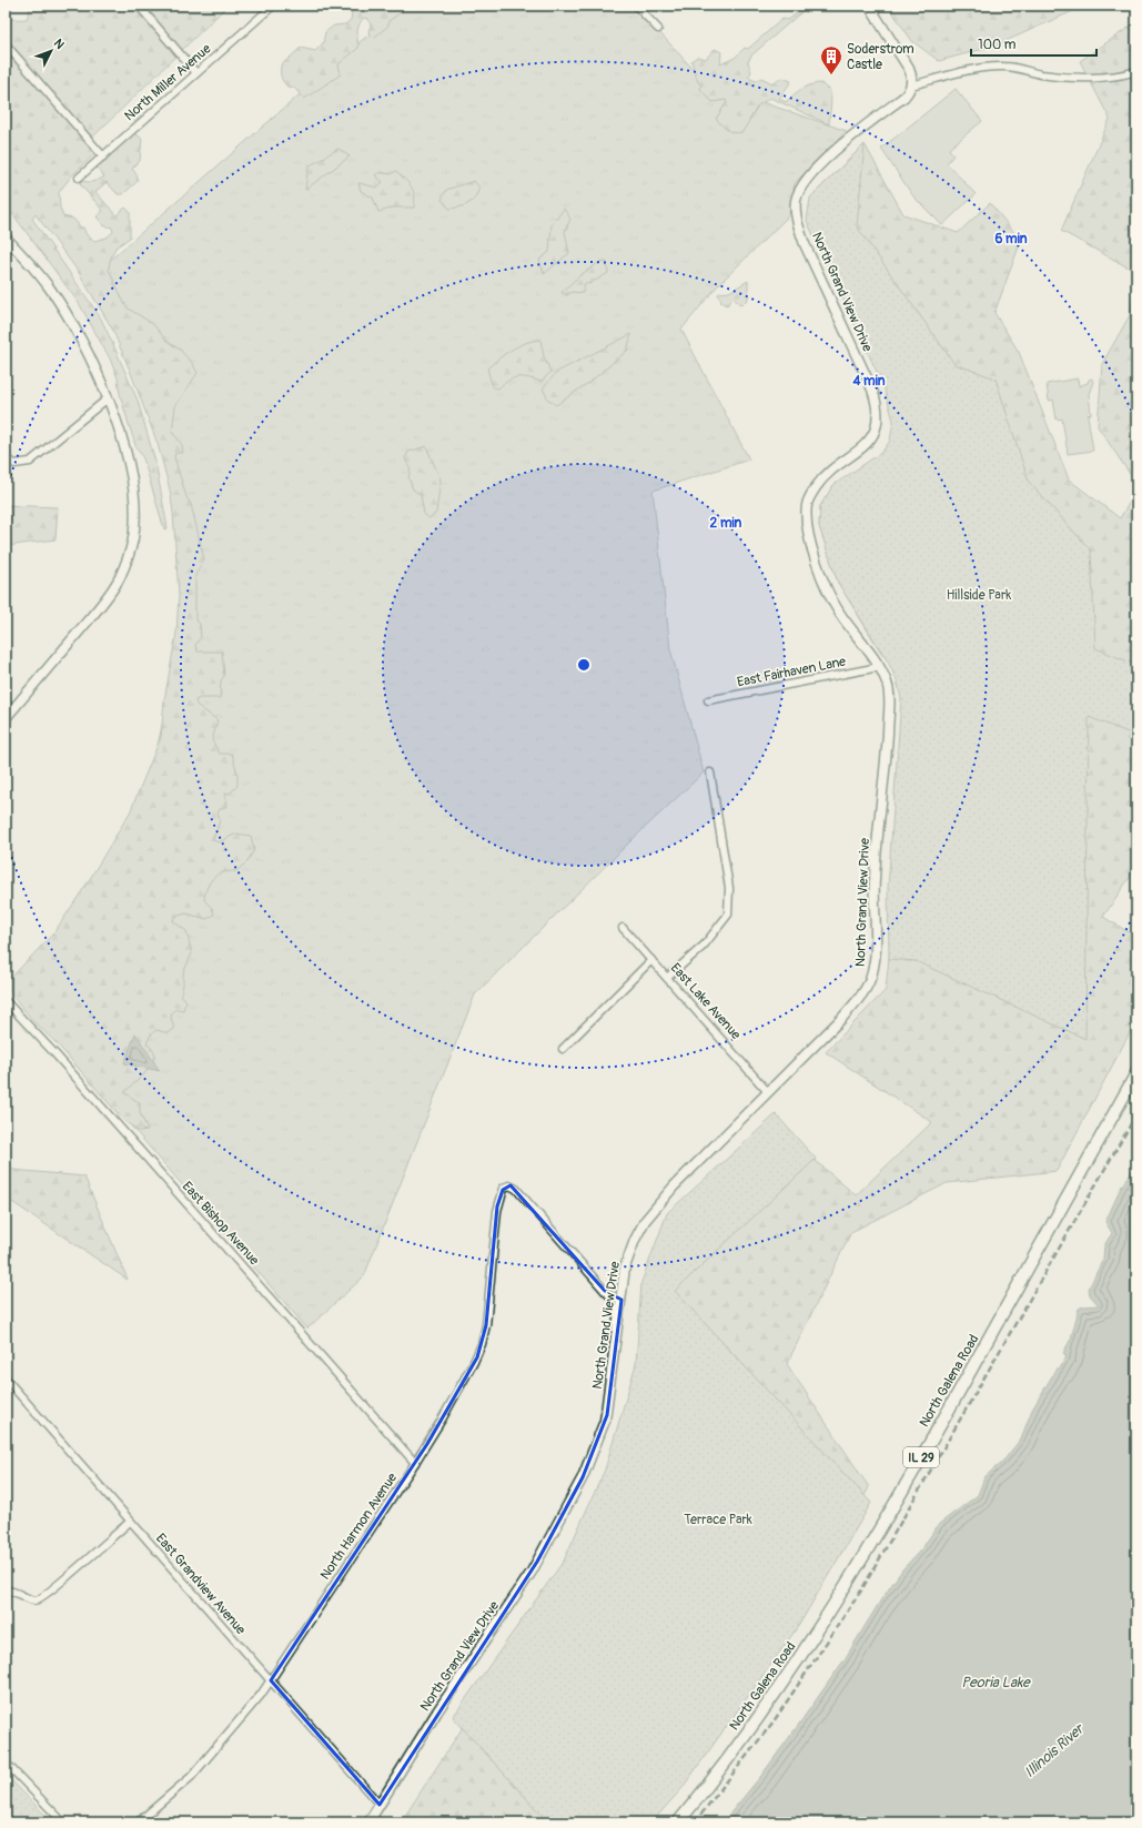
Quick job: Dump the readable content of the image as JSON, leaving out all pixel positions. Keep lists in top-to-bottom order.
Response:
{
  "streets": {
    "main road": ["North Galena Road", "IL 29"],
    "street": [
      "North Miller Avenue",
      "North Grand View Drive",
      "East Fairhaven Lane",
      "East Lake Avenue",
      "East Bishop Avenue",
      "North Harmon Avenue",
      "East Grandview Avenue"
    ]
  },
  "crossings": [
    ["North Grand View Drive", "East Fairhaven Lane"],
    ["North Grand View Drive", "East Lake Avenue"],
    ["North Grand View Drive", "North Harmon Avenue"],
    ["North Grand View Drive", "East Grandview Avenue"],
    ["East Bishop Avenue", "North Harmon Avenue"],
    ["North Harmon Avenue", "East Grandview Avenue"]
  ],
  "water": ["Peoria Lake", "Illinois River"],
  "parks": ["Hillside Park", "Terrace Park"],
  "places": {
    "building": ["Soderstrom Castle"]
  },
  "scale_bar": "100 m",
  "north": "top right",
  "rings": ["6 min", "4 min", "2 min"]
}
